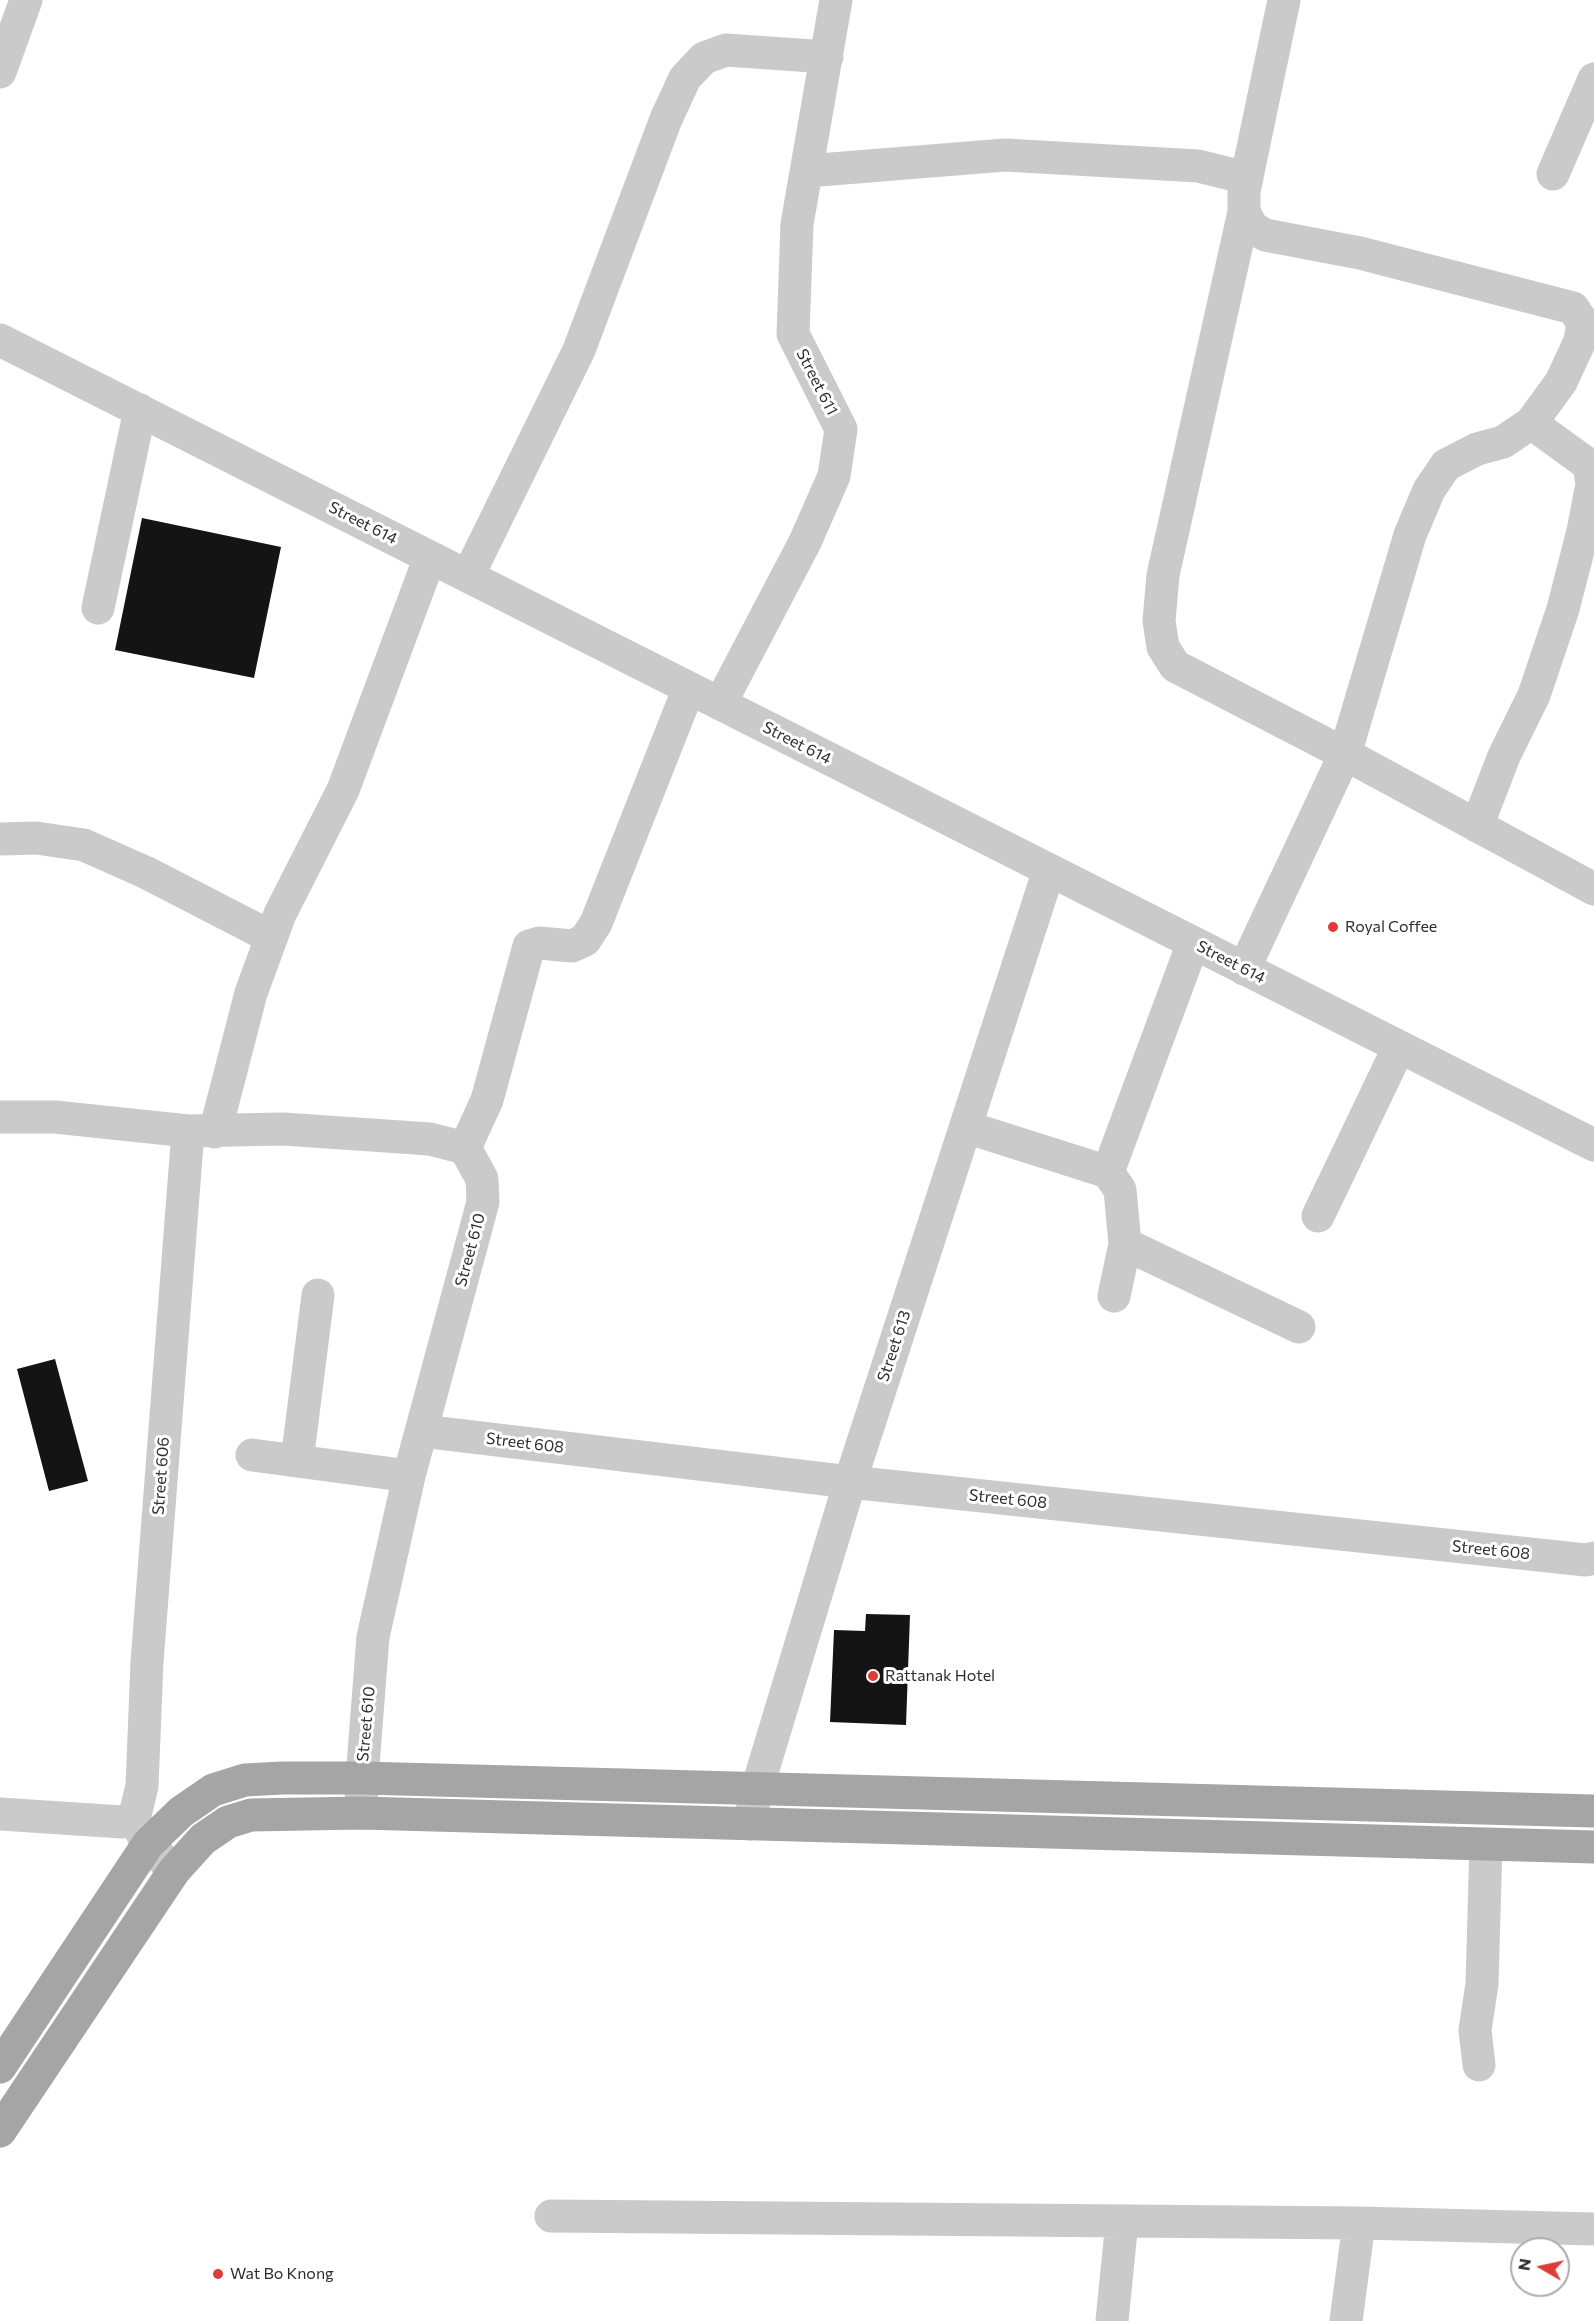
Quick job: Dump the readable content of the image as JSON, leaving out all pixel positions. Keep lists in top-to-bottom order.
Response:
{
  "streets": {
    "street": [
      "Street 611",
      "Street 614",
      "Street 610",
      "Street 613",
      "Street 608",
      "Street 606"
    ]
  },
  "crossings": [
    ["Street 611", "Street 614"],
    ["Street 614", "Street 613"],
    ["Street 614", "Street 606"],
    ["Street 610", "Street 608"],
    ["Street 613", "Street 608"]
  ],
  "places": ["Royal Coffee", "Rattanak Hotel", "Wat Bo Knong"],
  "north": "left"
}
